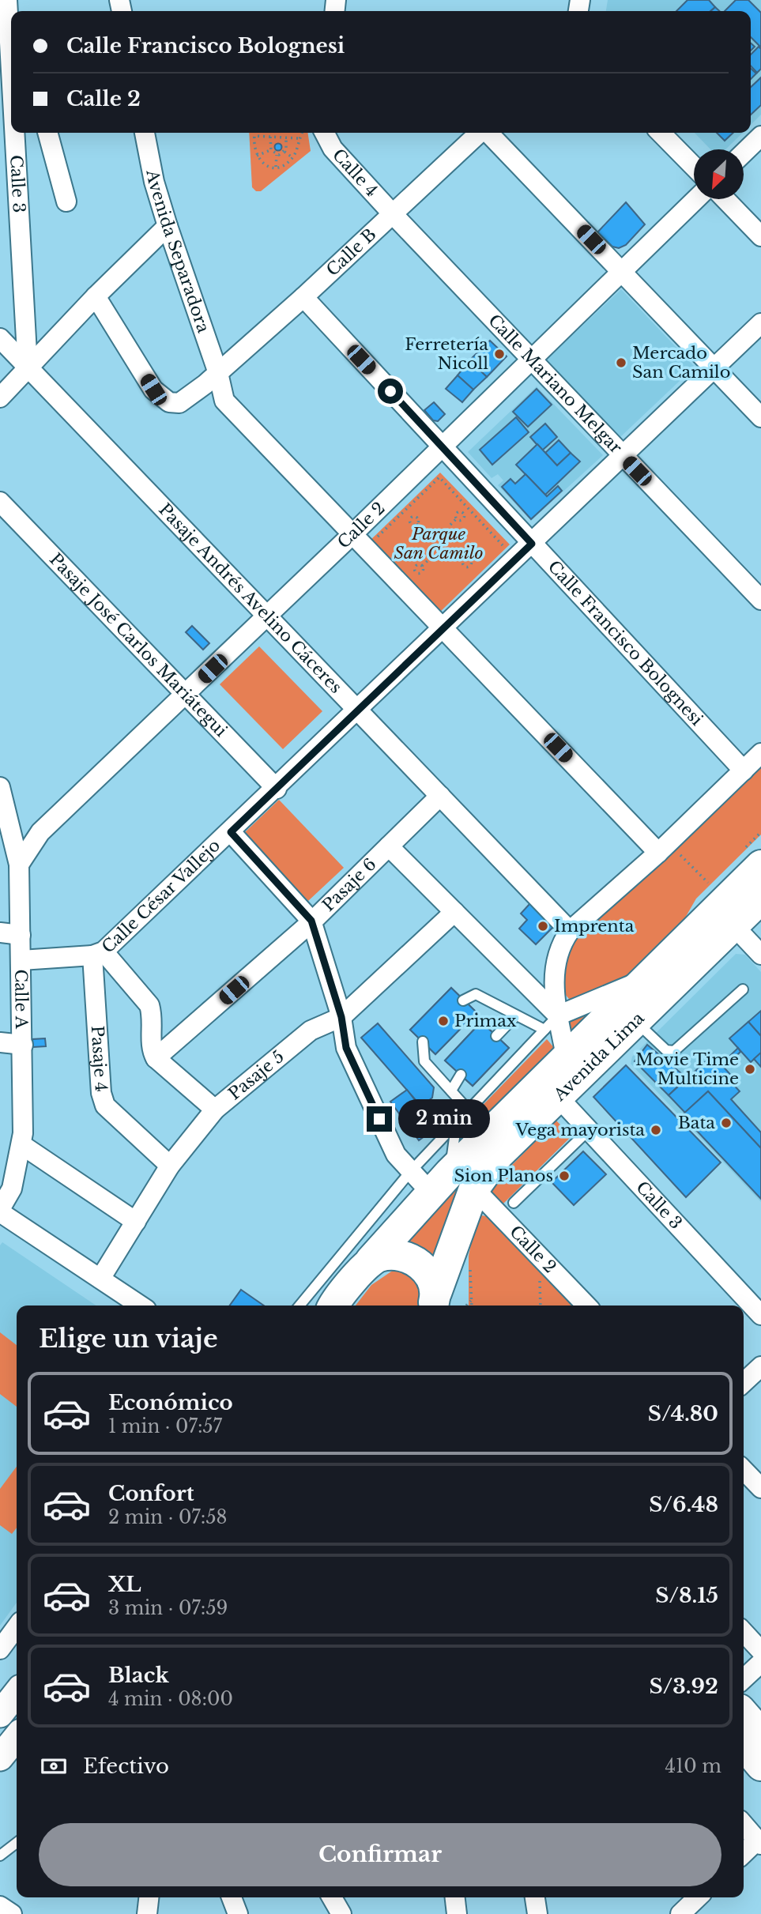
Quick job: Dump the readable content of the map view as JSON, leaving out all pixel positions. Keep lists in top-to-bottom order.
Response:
{
  "streets": {
    "main road": ["Avenida Lima"],
    "street": [
      "Calle 4",
      "Calle 3",
      "Avenida Separadora",
      "Calle B",
      "Calle Mariano Melgar",
      "Calle 2",
      "Pasaje Andrés Avelino Cáceres",
      "Calle Francisco Bolognesi",
      "Pasaje José Carlos Mariátegui",
      "Pasaje 6",
      "Calle César Vallejo",
      "Calle A",
      "Pasaje 4",
      "Pasaje 5"
    ]
  },
  "crossings": [
    ["Calle 4", "Calle B"],
    ["Calle 4", "Calle Mariano Melgar"],
    ["Calle 3", "Pasaje Andrés Avelino Cáceres"],
    ["Calle 3", "Avenida Lima"],
    ["Avenida Separadora", "Calle B"],
    ["Avenida Separadora", "Calle 2"],
    ["Avenida Separadora", "Calle César Vallejo"],
    ["Avenida Separadora", "Avenida Lima"],
    ["Calle B", "Calle Mariano Melgar"],
    ["Calle B", "Calle Francisco Bolognesi"],
    ["Calle Mariano Melgar", "Calle 2"],
    ["Calle Mariano Melgar", "Calle César Vallejo"],
    ["Calle 2", "Pasaje Andrés Avelino Cáceres"],
    ["Calle 2", "Calle Francisco Bolognesi"],
    ["Calle 2", "Pasaje José Carlos Mariátegui"],
    ["Calle 2", "Pasaje 6"],
    ["Calle 2", "Calle César Vallejo"],
    ["Calle 2", "Calle A"],
    ["Calle 2", "Avenida Lima"],
    ["Calle 2", "Pasaje 5"],
    ["Pasaje Andrés Avelino Cáceres", "Pasaje 6"],
    ["Pasaje Andrés Avelino Cáceres", "Calle César Vallejo"],
    ["Pasaje Andrés Avelino Cáceres", "Avenida Lima"],
    ["Calle Francisco Bolognesi", "Calle César Vallejo"],
    ["Calle Francisco Bolognesi", "Avenida Lima"],
    ["Pasaje José Carlos Mariátegui", "Calle César Vallejo"],
    ["Calle César Vallejo", "Calle A"],
    ["Calle César Vallejo", "Pasaje 4"],
    ["Pasaje 4", "Pasaje 5"]
  ],
  "parks": ["Parque San Camilo"],
  "places": [
    "Ferretería Nicoll",
    "Mercado San Camilo",
    "Imprenta",
    "Primax",
    "Movie Time Multicine",
    "Bata",
    "Vega mayorista",
    "Sion Planos"
  ],
  "north": "bottom left",
  "page": {
    "banner": ["Calle Francisco Bolognesi", "Calle 2"],
    "bubble": "2 min",
    "heading": "Elige un viaje",
    "list": [
      {
        "name": "Económico",
        "note": "1 min · 07:57",
        "value": "S/4.80"
      },
      {
        "name": "Confort",
        "note": "2 min · 07:58",
        "value": "S/6.48"
      },
      {
        "name": "XL",
        "note": "3 min · 07:59",
        "value": "S/8.15"
      },
      {
        "name": "Black",
        "note": "4 min · 08:00",
        "value": "S/3.92"
      }
    ],
    "pay": ["Efectivo", "410 m"],
    "buttons": "Confirmar"
  }
}
